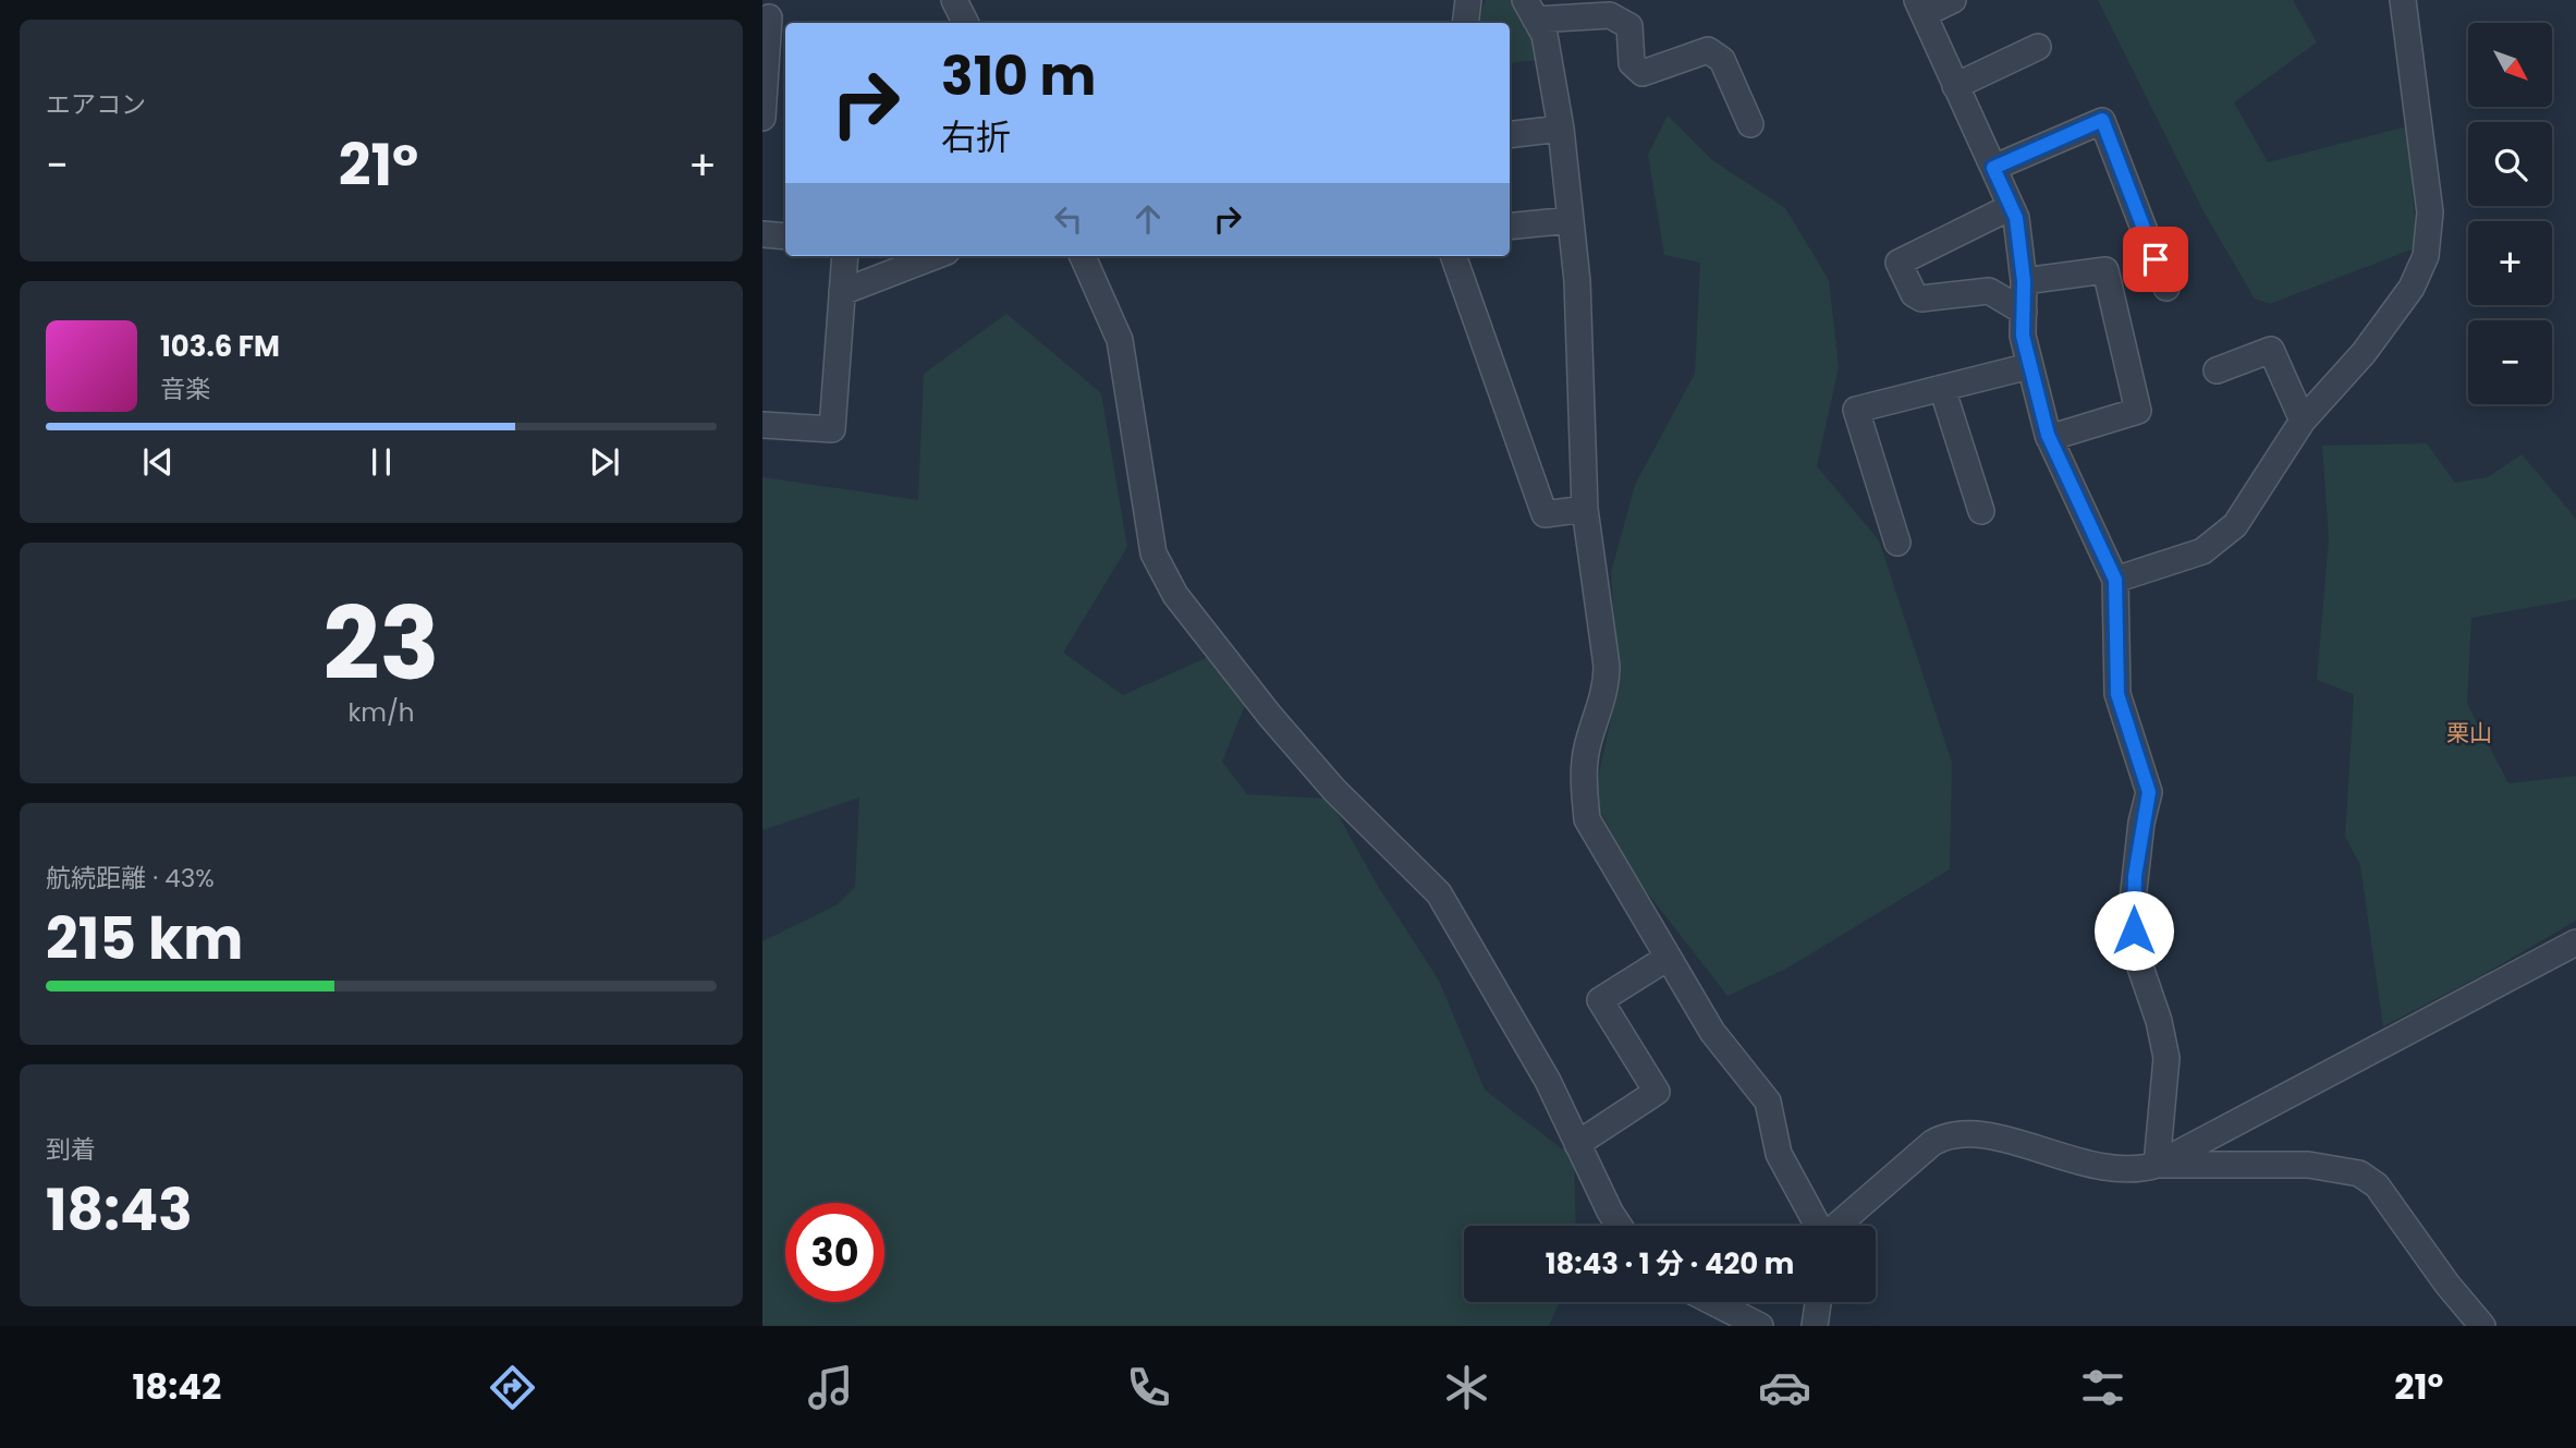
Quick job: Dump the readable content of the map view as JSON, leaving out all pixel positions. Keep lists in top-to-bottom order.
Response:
{
  "districts": ["栗山"],
  "north": "bottom right",
  "page": {
    "tile": [
      "エアコン",
      ["23", "km/h"],
      ["航続距離 · 43%", "215 km"],
      ["到着", "18:43"]
    ],
    "map_buttons": ["+", "−"],
    "turn": ["310 m", "右折"],
    "heat": ["−", "21°", "+"],
    "song": ["103.6 FM", "音楽"],
    "limit": "30",
    "trip": "18:43 · 1 分 · 420 m",
    "tabs": ["18:42", "21°"]
  }
}
